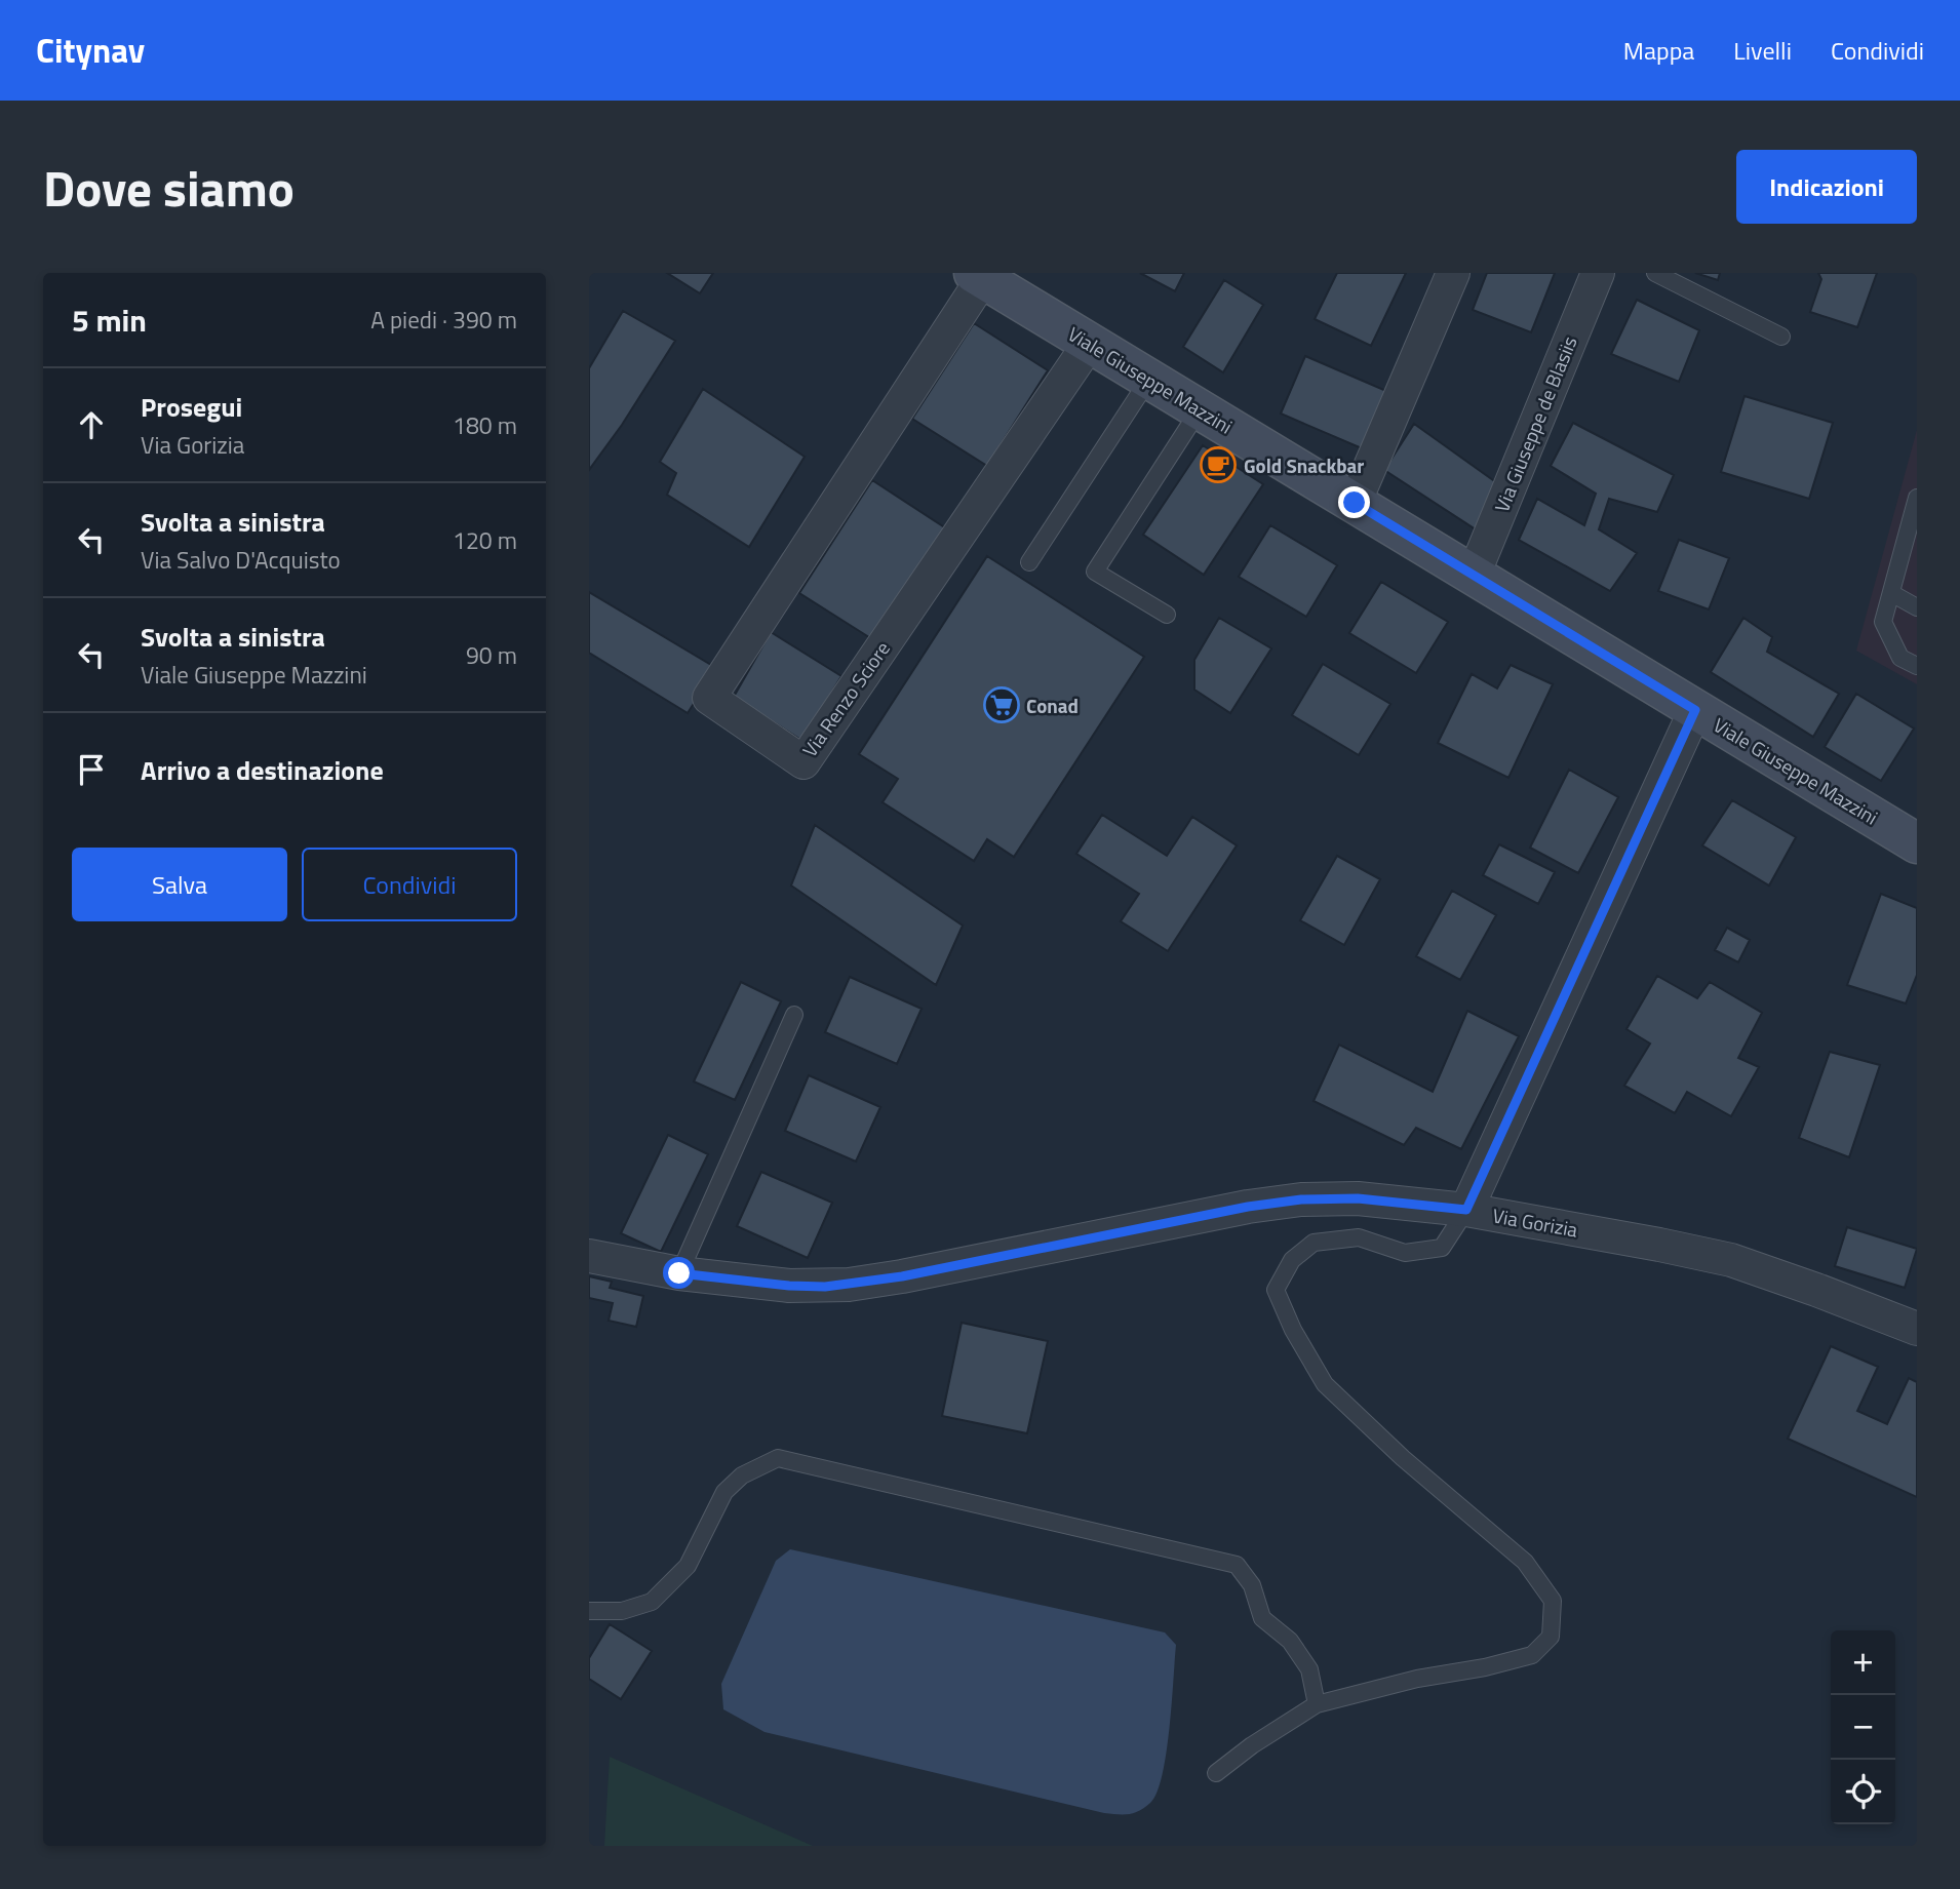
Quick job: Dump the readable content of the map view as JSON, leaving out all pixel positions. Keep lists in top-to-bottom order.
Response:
{
  "streets": {
    "main road": ["Viale Giuseppe Mazzini"],
    "street": ["Via Giuseppe de Blasiis", "Via Renzo Sciore", "Via Gorizia"]
  },
  "crossings": [
    ["Viale Giuseppe Mazzini", "Via Giuseppe de Blasiis"],
    ["Viale Giuseppe Mazzini", "Via Renzo Sciore"]
  ],
  "places": {
    "cafe": ["Gold Snackbar"],
    "supermarket": ["Conad"]
  },
  "page": {
    "header": "Citynav",
    "nav": ["Mappa", "Livelli", "Condividi"],
    "title": "Dove siamo",
    "buttons": [
      "Indicazioni",
      ["Salva", "Condividi"]
    ],
    "heading": ["5 min", "A piedi · 390 m"],
    "list": [
      ["Prosegui", "Via Gorizia", "180 m"],
      ["Svolta a sinistra", "Via Salvo D'Acquisto", "120 m"],
      ["Svolta a sinistra", "Viale Giuseppe Mazzini", "90 m"],
      "Arrivo a destinazione"
    ],
    "map_buttons": ["+", "−"]
  }
}
